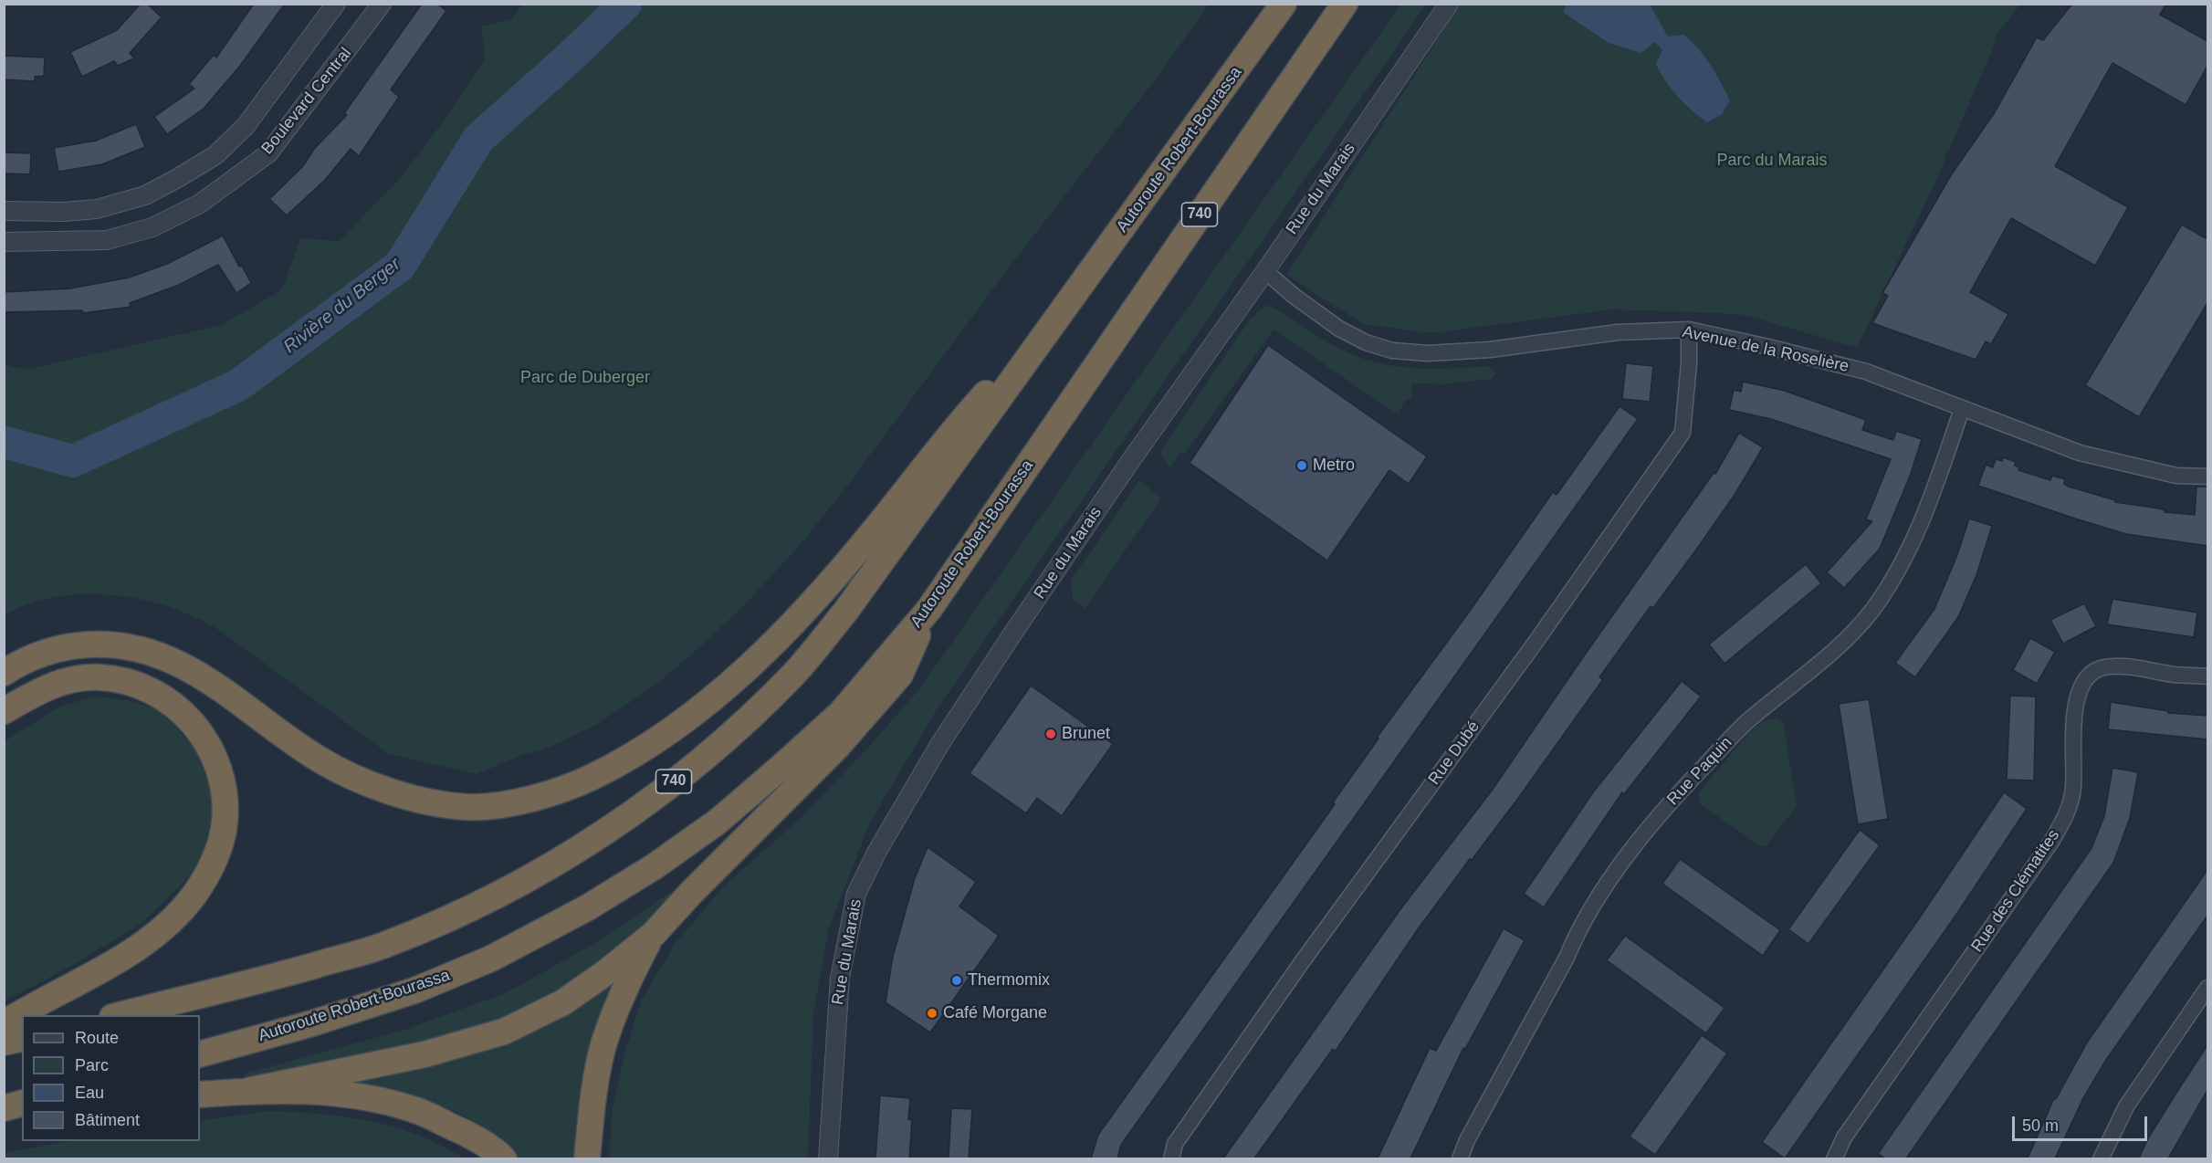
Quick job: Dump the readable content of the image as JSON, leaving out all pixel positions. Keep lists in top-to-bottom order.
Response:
{
  "streets": {
    "highway": ["Autoroute Robert-Bourassa", "740"],
    "street": [
      "Boulevard Central",
      "Rue du Marais",
      "Avenue de la Roselière",
      "Rue Dubé",
      "Rue Paquin",
      "Rue des Clématites"
    ]
  },
  "crossings": [
    ["Rue du Marais", "Avenue de la Roselière"],
    ["Avenue de la Roselière", "Rue Dubé"],
    ["Avenue de la Roselière", "Rue Paquin"]
  ],
  "water": ["Rivière du Berger"],
  "parks": ["Parc du Marais", "Parc de Duberger"],
  "places": [
    "Metro",
    "Brunet",
    "Thermomix",
    "Café Morgane"
  ],
  "legend": [
    "Route",
    "Parc",
    "Eau",
    "Bâtiment"
  ],
  "scale_bar": "50 m"
}
